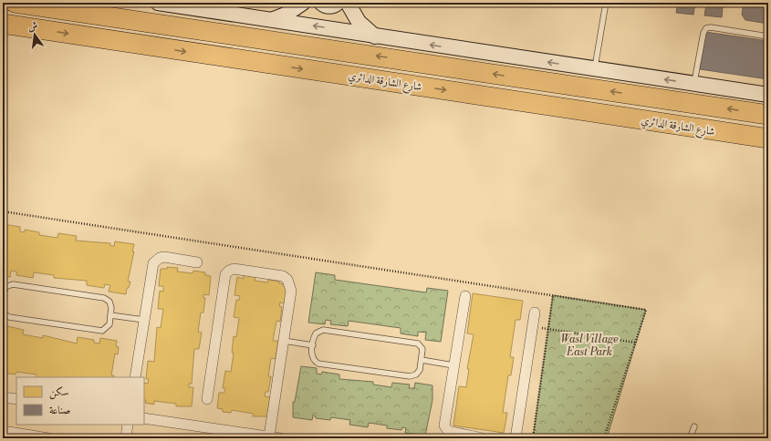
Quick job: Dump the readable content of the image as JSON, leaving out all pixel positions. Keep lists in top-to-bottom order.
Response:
{
  "streets": {
    "highway": ["شارع الشارقة الدائري"]
  },
  "parks": ["Wasl Village East Park"],
  "legend": ["سكن", "صناعة"],
  "north": "top"
}
